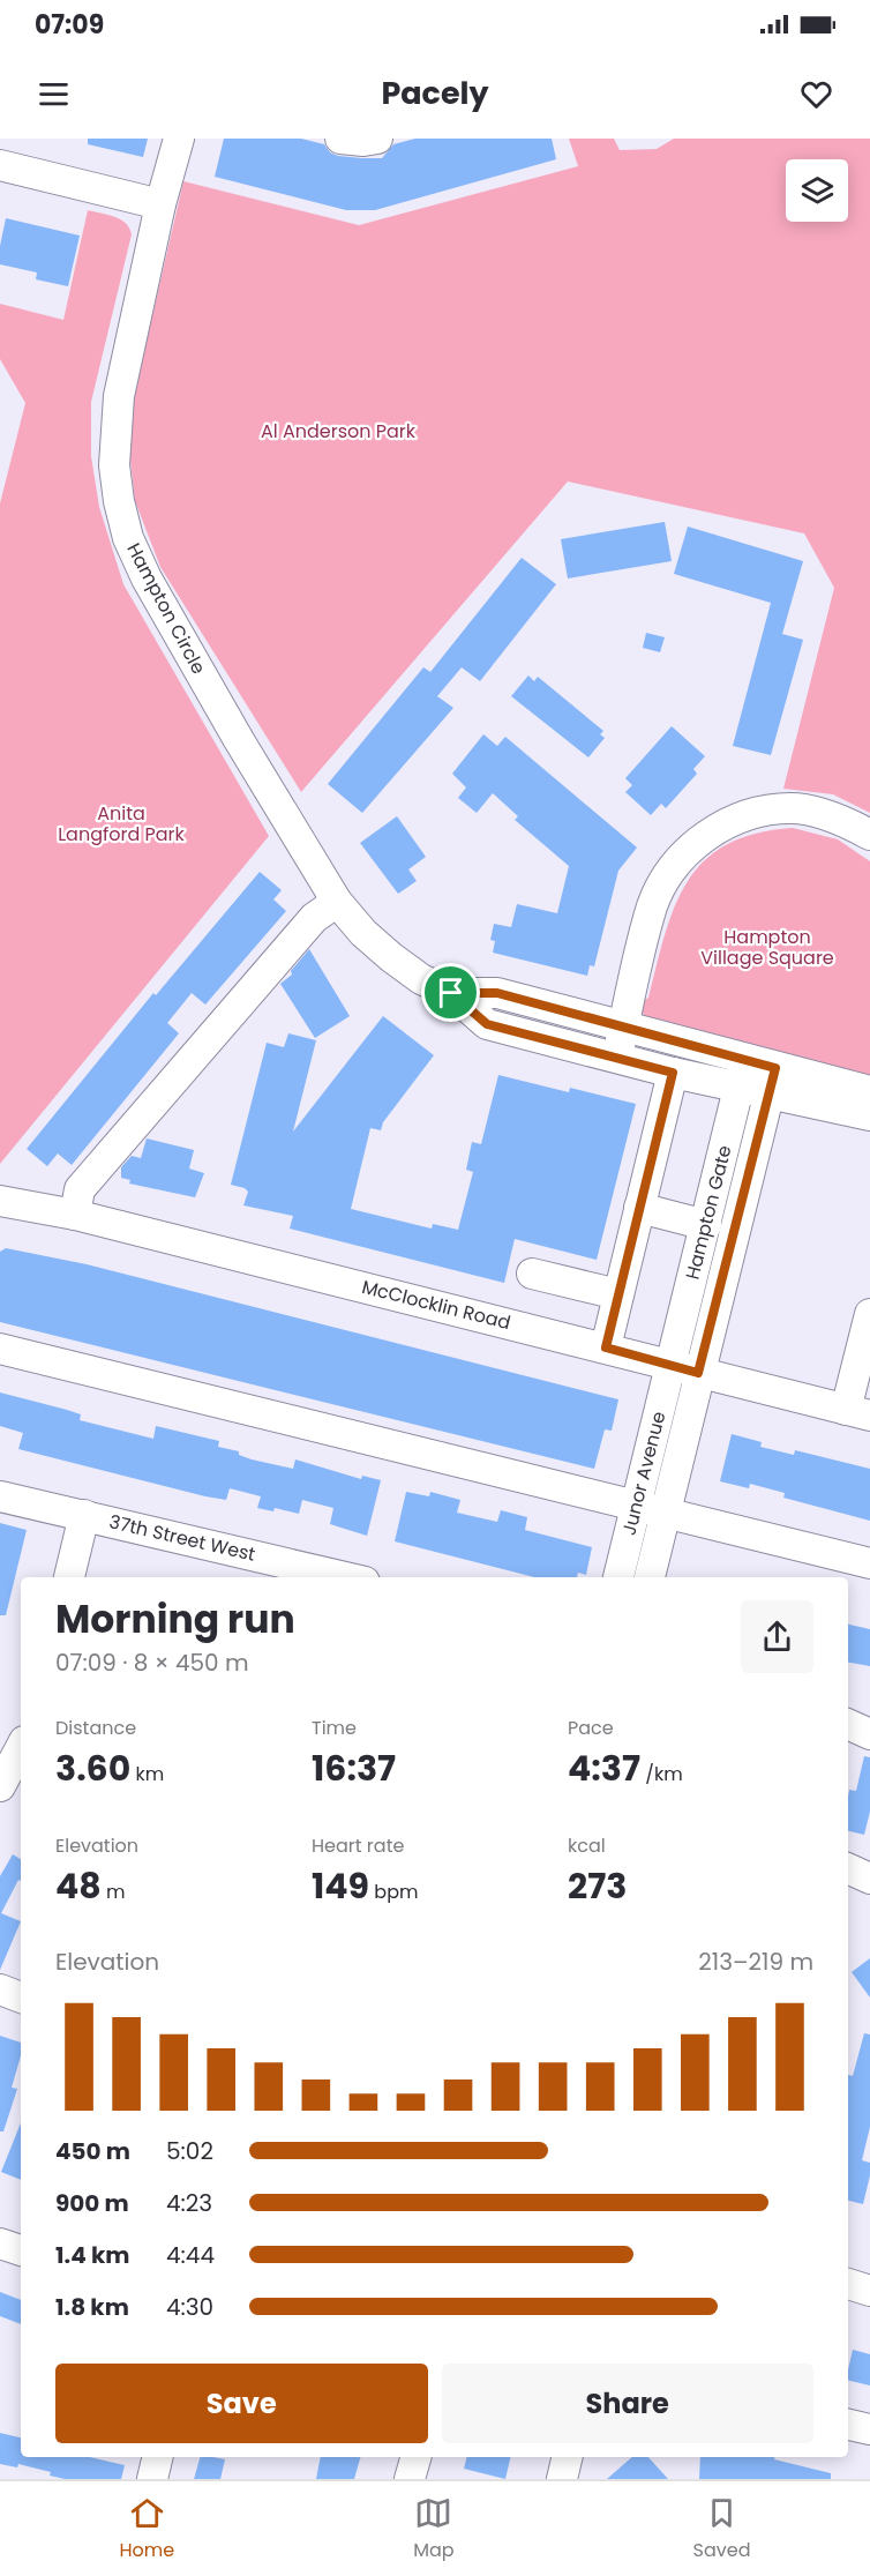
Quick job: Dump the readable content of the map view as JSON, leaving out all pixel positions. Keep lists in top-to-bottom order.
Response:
{
  "streets": {
    "street": [
      "Hampton Circle",
      "Hampton Gate",
      "McClocklin Road",
      "Junor Avenue",
      "37th Street West"
    ]
  },
  "crossings": [
    ["Hampton Circle", "Hampton Gate"],
    ["Hampton Gate", "McClocklin Road"],
    ["Hampton Gate", "Junor Avenue"],
    ["McClocklin Road", "Junor Avenue"]
  ],
  "parks": ["Al Anderson Park", "Anita Langford Park", "Hampton Village Square"],
  "page": {
    "status": "07:09",
    "header": "Pacely",
    "heading": ["Morning run", "07:09 · 8 × 450 m"],
    "stats": [
      ["Distance", "3.60 km"],
      ["Time", "16:37"],
      ["Pace", "4:37 /km"],
      ["Elevation", "48 m"],
      ["Heart rate", "149 bpm"],
      ["kcal", "273"]
    ],
    "chart": ["Elevation", "213–219 m"],
    "list": [
      {
        "name": "450 m",
        "note": "5:02"
      },
      {
        "name": "900 m",
        "note": "4:23"
      },
      {
        "name": "1.4 km",
        "note": "4:44"
      },
      {
        "name": "1.8 km",
        "note": "4:30"
      }
    ],
    "buttons": ["Save", "Share"],
    "tabs": ["Home", "Map", "Saved"]
  }
}
